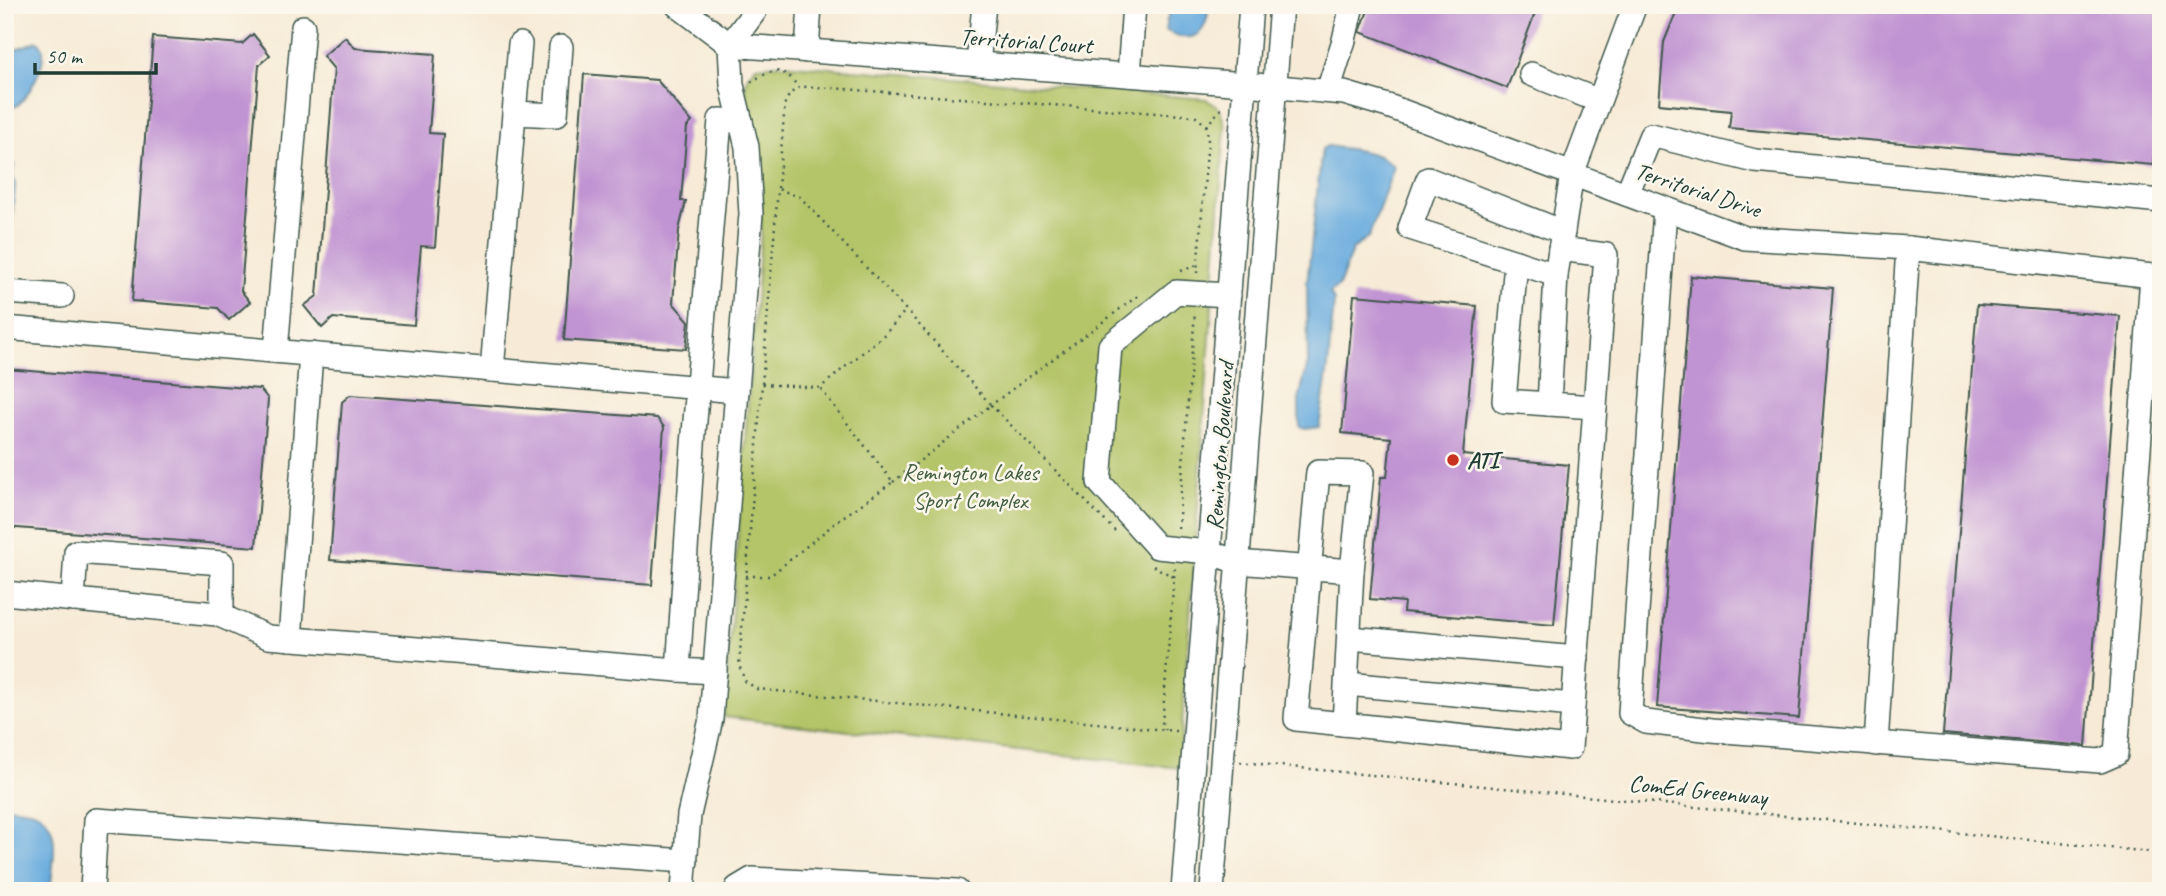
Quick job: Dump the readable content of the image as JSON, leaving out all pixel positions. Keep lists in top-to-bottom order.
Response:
{
  "streets": {
    "street": ["Territorial Court", "Territorial Drive", "Remington Boulevard"],
    "path": ["ComEd Greenway"]
  },
  "crossings": [
    ["Territorial Court", "Territorial Drive"],
    ["Territorial Court", "Remington Boulevard"],
    ["Territorial Drive", "Remington Boulevard"]
  ],
  "parks": ["Remington Lakes Sport Complex"],
  "places": ["ATI"],
  "scale_bar": "50 m"
}
